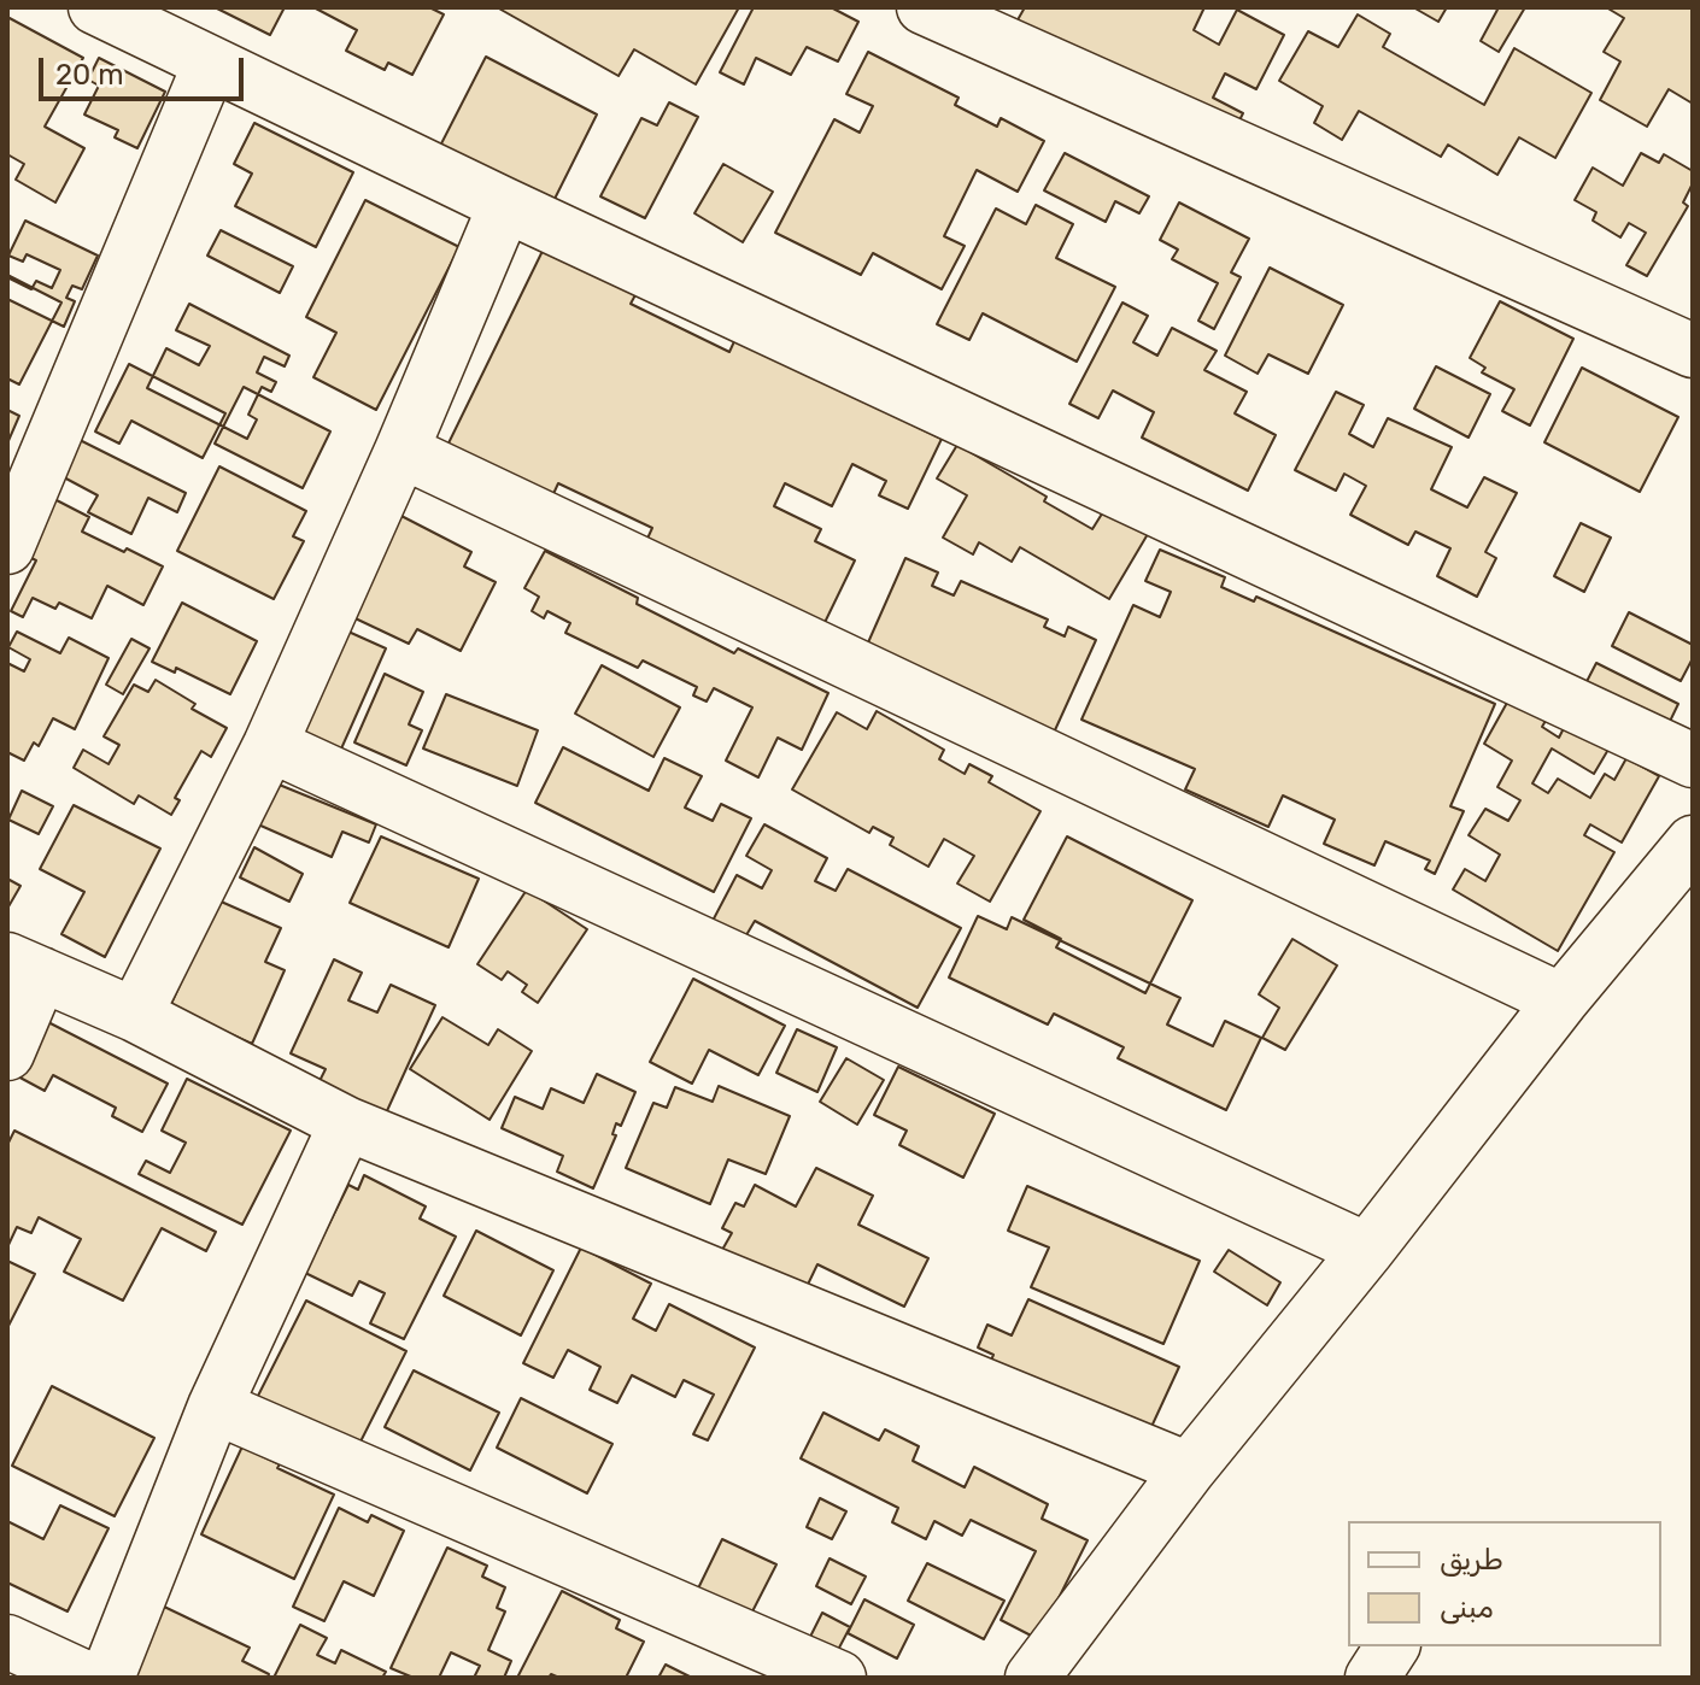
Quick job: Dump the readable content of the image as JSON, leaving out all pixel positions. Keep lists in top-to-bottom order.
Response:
{
  "legend": ["طريق", "مبنى"],
  "scale_bar": "20 m"
}
